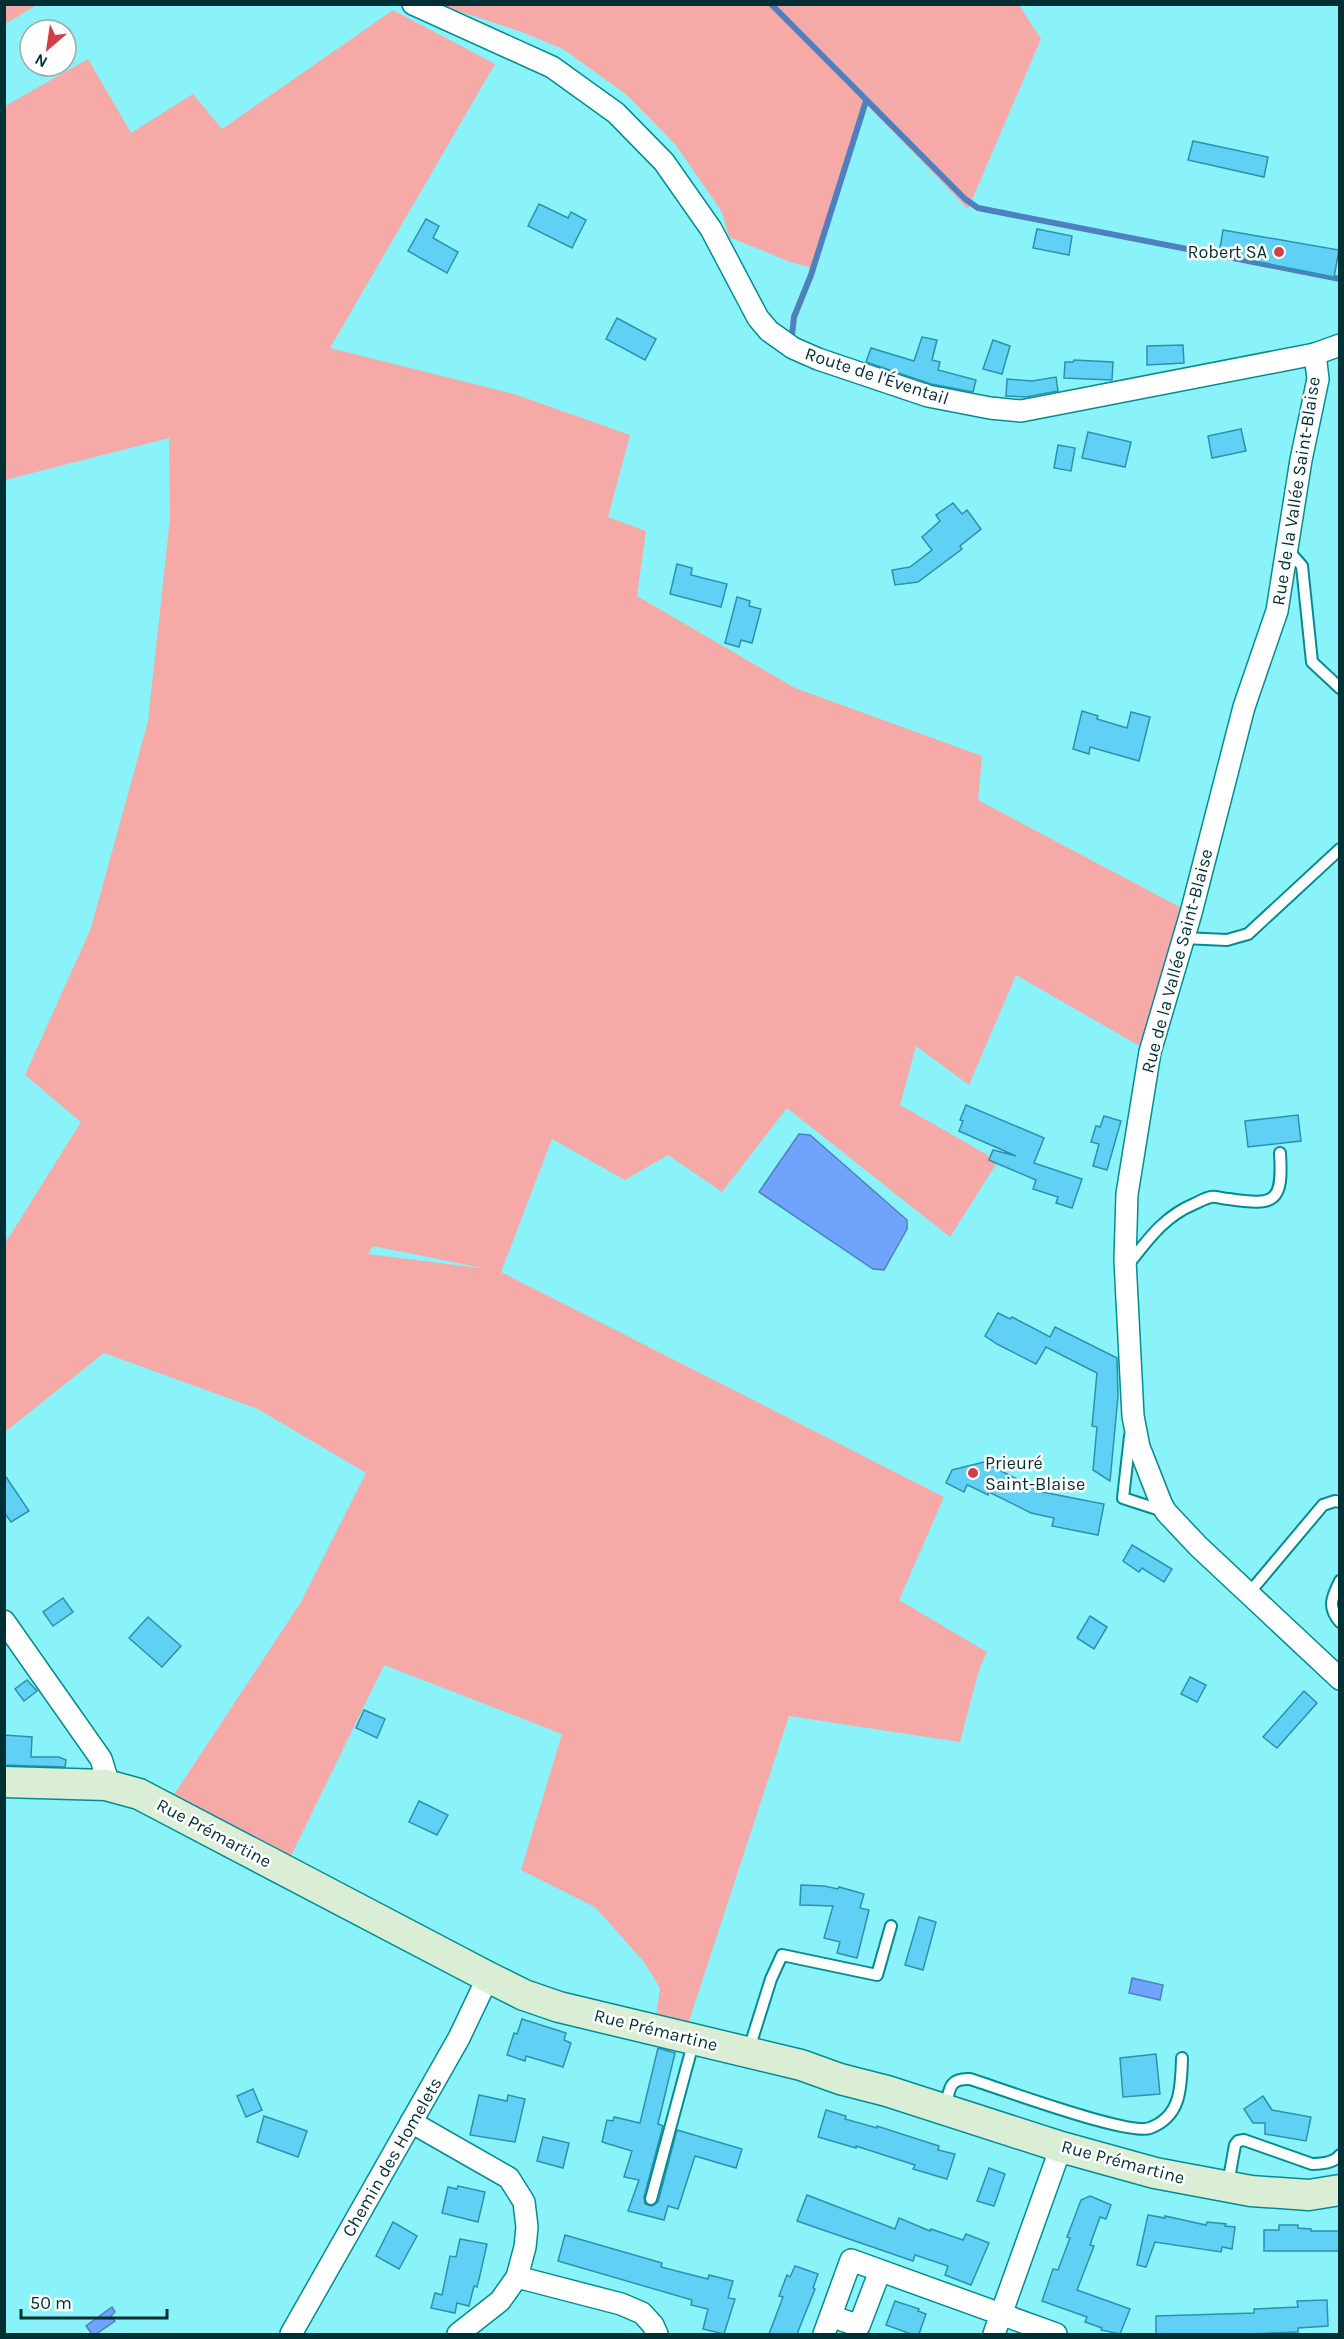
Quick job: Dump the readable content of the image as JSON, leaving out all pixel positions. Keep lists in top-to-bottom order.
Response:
{
  "streets": {
    "street": [
      "Route de l'Éventail",
      "Rue de la Vallée Saint-Blaise",
      "Rue Prémartine",
      "Chemin des Homelets"
    ]
  },
  "crossings": [
    ["Route de l'Éventail", "Rue de la Vallée Saint-Blaise"],
    ["Rue Prémartine", "Chemin des Homelets"]
  ],
  "places": ["Robert SA", "Prieuré Saint-Blaise"],
  "scale_bar": "50 m",
  "north": "bottom left"
}
